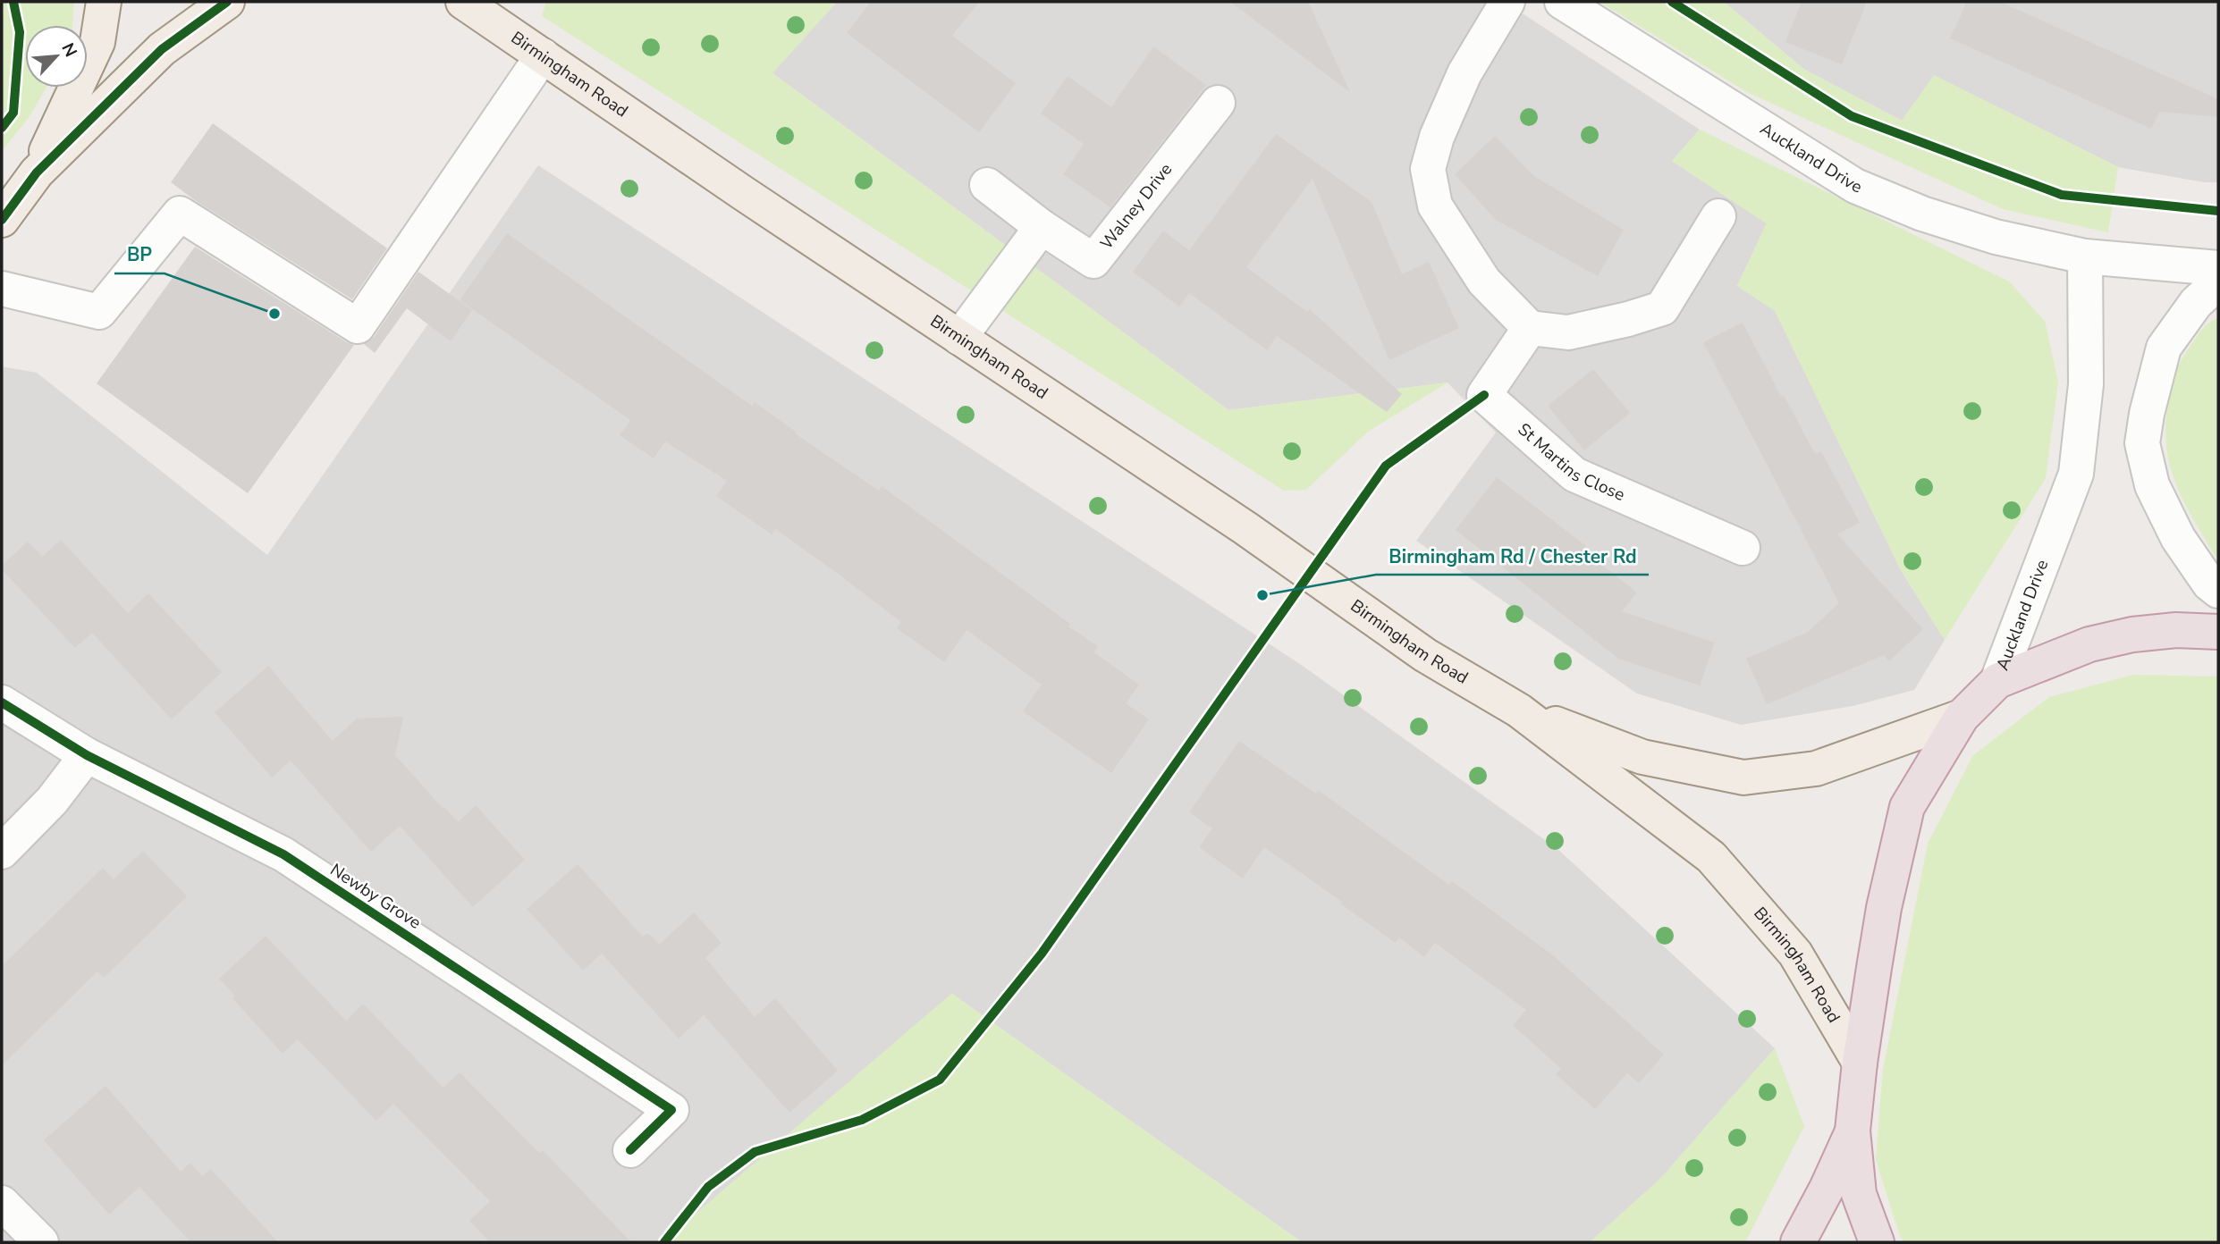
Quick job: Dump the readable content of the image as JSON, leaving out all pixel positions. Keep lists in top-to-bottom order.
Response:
{
  "streets": {
    "main road": ["Birmingham Road"],
    "street": [
      "Auckland Drive",
      "Walney Drive",
      "St Martins Close",
      "Newby Grove"
    ]
  },
  "places": ["BP", "Birmingham Rd / Chester Rd"],
  "north": "top right"
}
